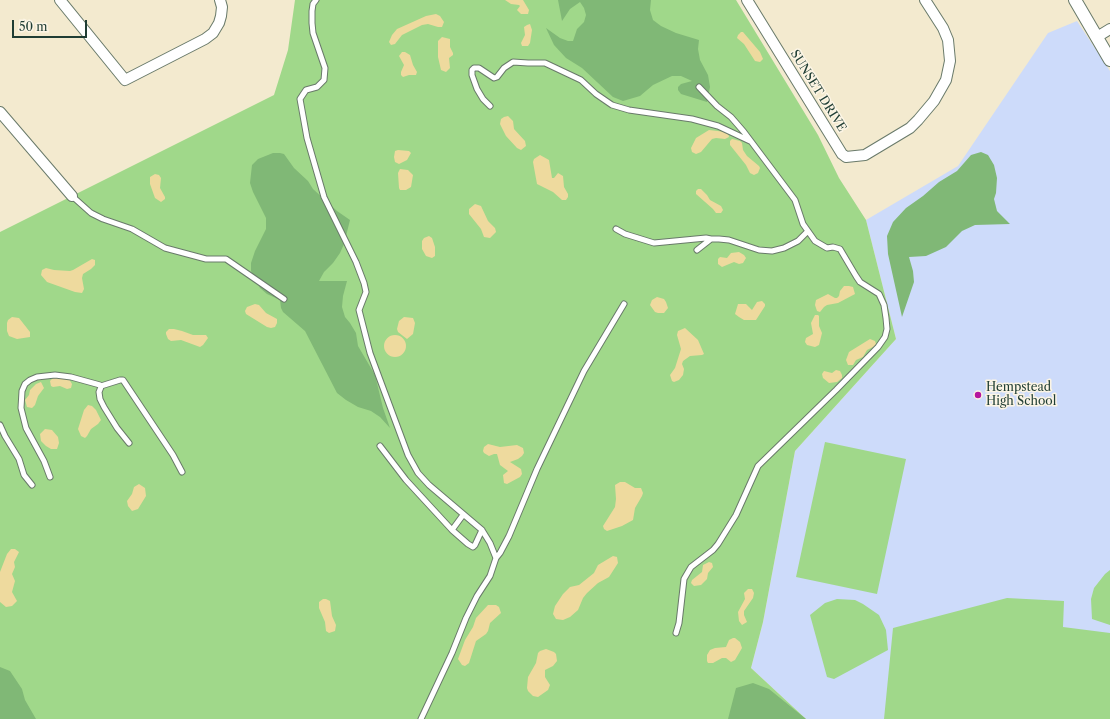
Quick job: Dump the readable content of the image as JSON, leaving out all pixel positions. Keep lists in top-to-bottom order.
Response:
{
  "streets": {
    "street": ["SUNSET DRIVE"]
  },
  "places": ["Hempstead High School"],
  "scale_bar": "50 m"
}
